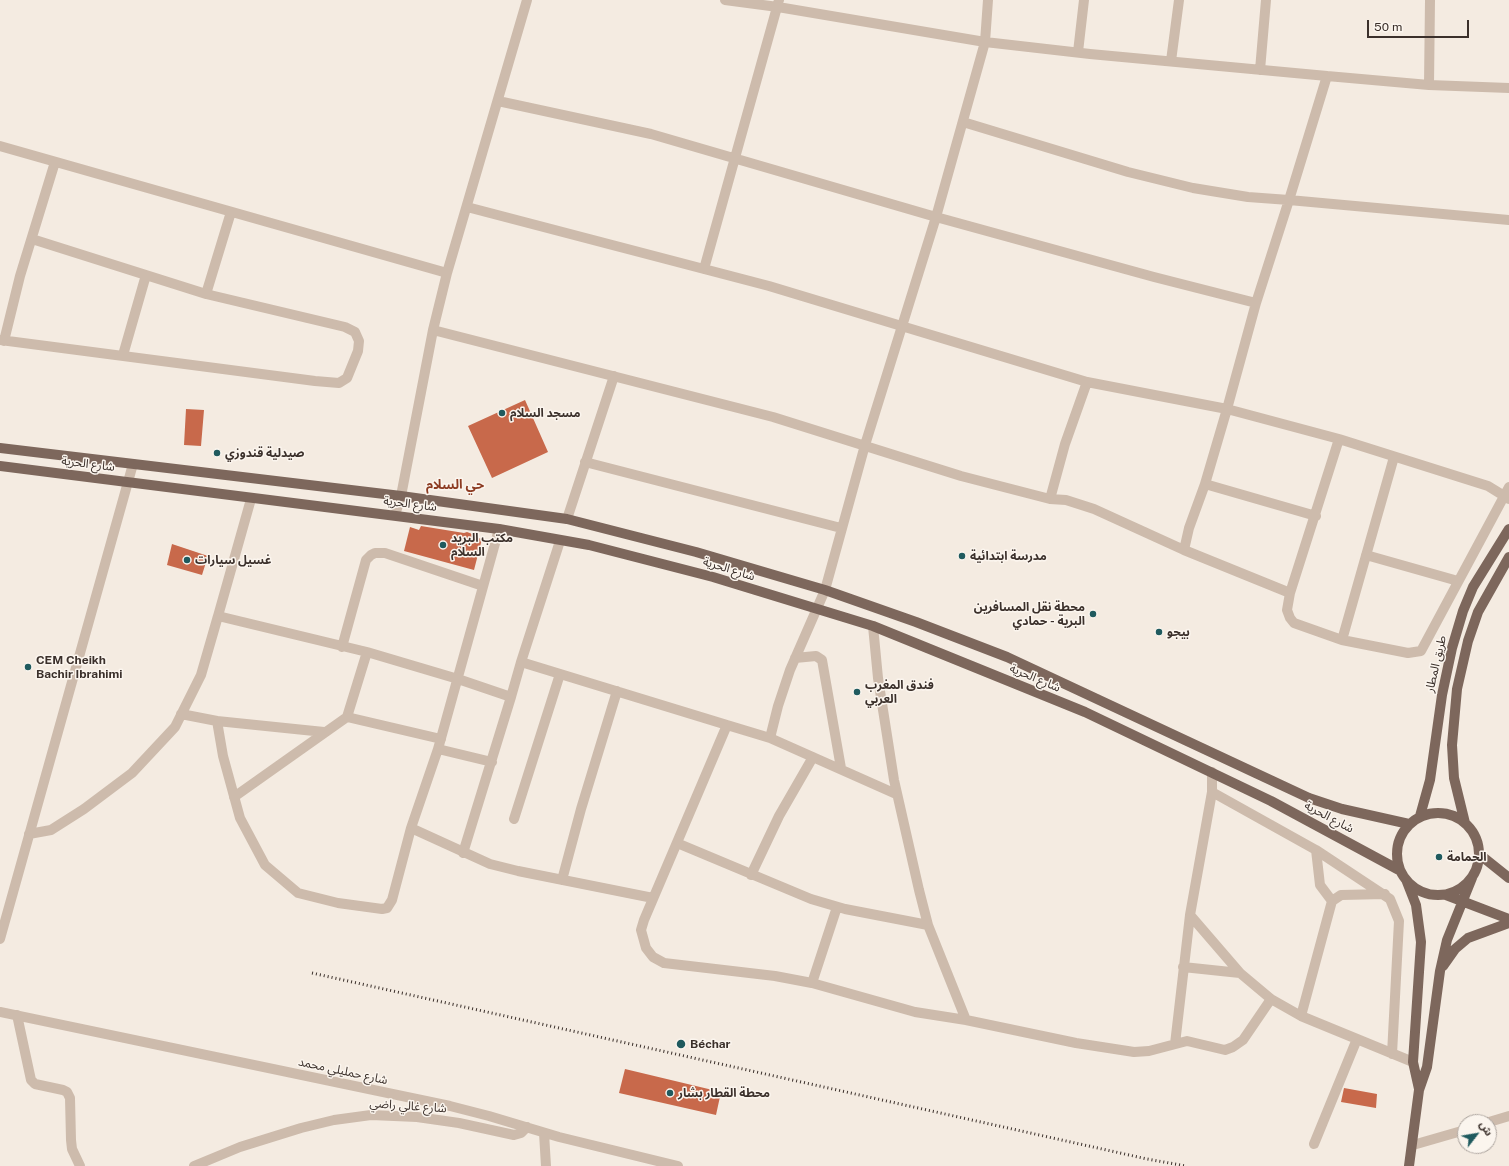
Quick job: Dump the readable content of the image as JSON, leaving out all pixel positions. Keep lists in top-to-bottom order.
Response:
{
  "streets": {
    "main road": ["شارع الحرية", "طريق المطار"],
    "street": ["شارع حمليلي محمد", "شارع غالي راضي"]
  },
  "crossings": [
    ["شارع الحرية", "طريق المطار"],
    ["شارع حمليلي محمد", "شارع غالي راضي"]
  ],
  "districts": ["حي السلام"],
  "places": [
    "مسجد السلام",
    "صيدلية قندوزي",
    "مكتب البريد السلام",
    "مدرسة ابتدائية",
    "غسيل سيارات",
    "محطة نقل المسافرين البرية - حمادي",
    "بيجو",
    "CEM Cheikh Bachir Ibrahimi",
    "فندق المغرب العربي",
    "الحمامة",
    "Béchar",
    "محطة القطار بشار"
  ],
  "scale_bar": "50 m",
  "north": "top right"
}
